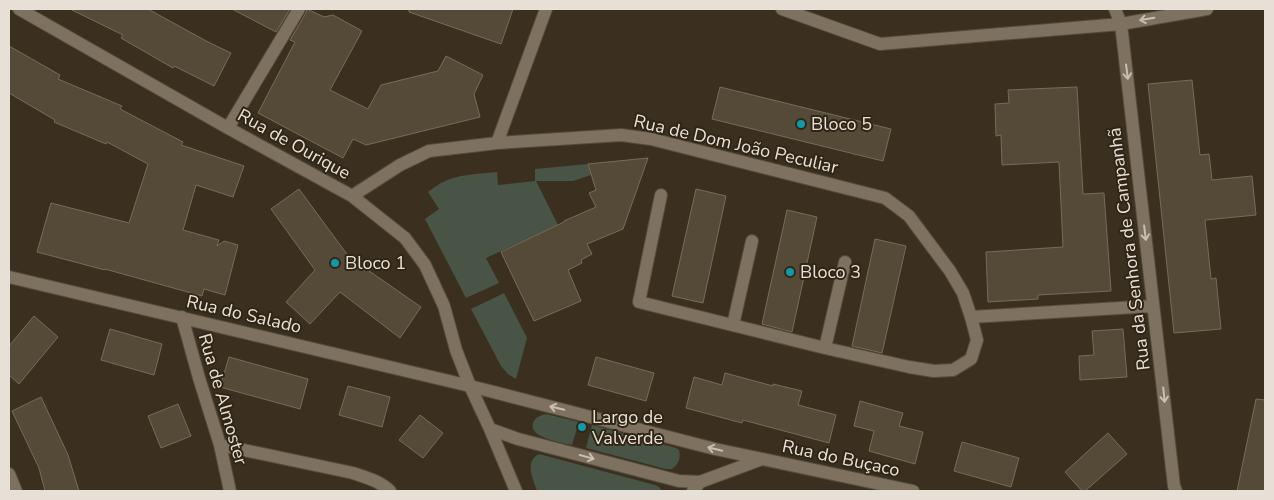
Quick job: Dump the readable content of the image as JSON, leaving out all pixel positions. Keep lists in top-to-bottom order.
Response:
{
  "streets": {
    "street": [
      "Rua de Ourique",
      "Rua de Dom João Peculiar",
      "Rua da Senhora de Campanhã",
      "Rua do Salado",
      "Rua de Almoster",
      "Rua do Buçaco"
    ]
  },
  "crossings": [
    ["Rua de Ourique", "Rua de Dom João Peculiar"],
    ["Rua de Ourique", "Rua do Salado"],
    ["Rua do Salado", "Rua de Almoster"]
  ],
  "one_way": ["Rua da Senhora de Campanhã"],
  "places": [
    "Bloco 5",
    "Bloco 1",
    "Bloco 3",
    "Largo de Valverde"
  ]
}
